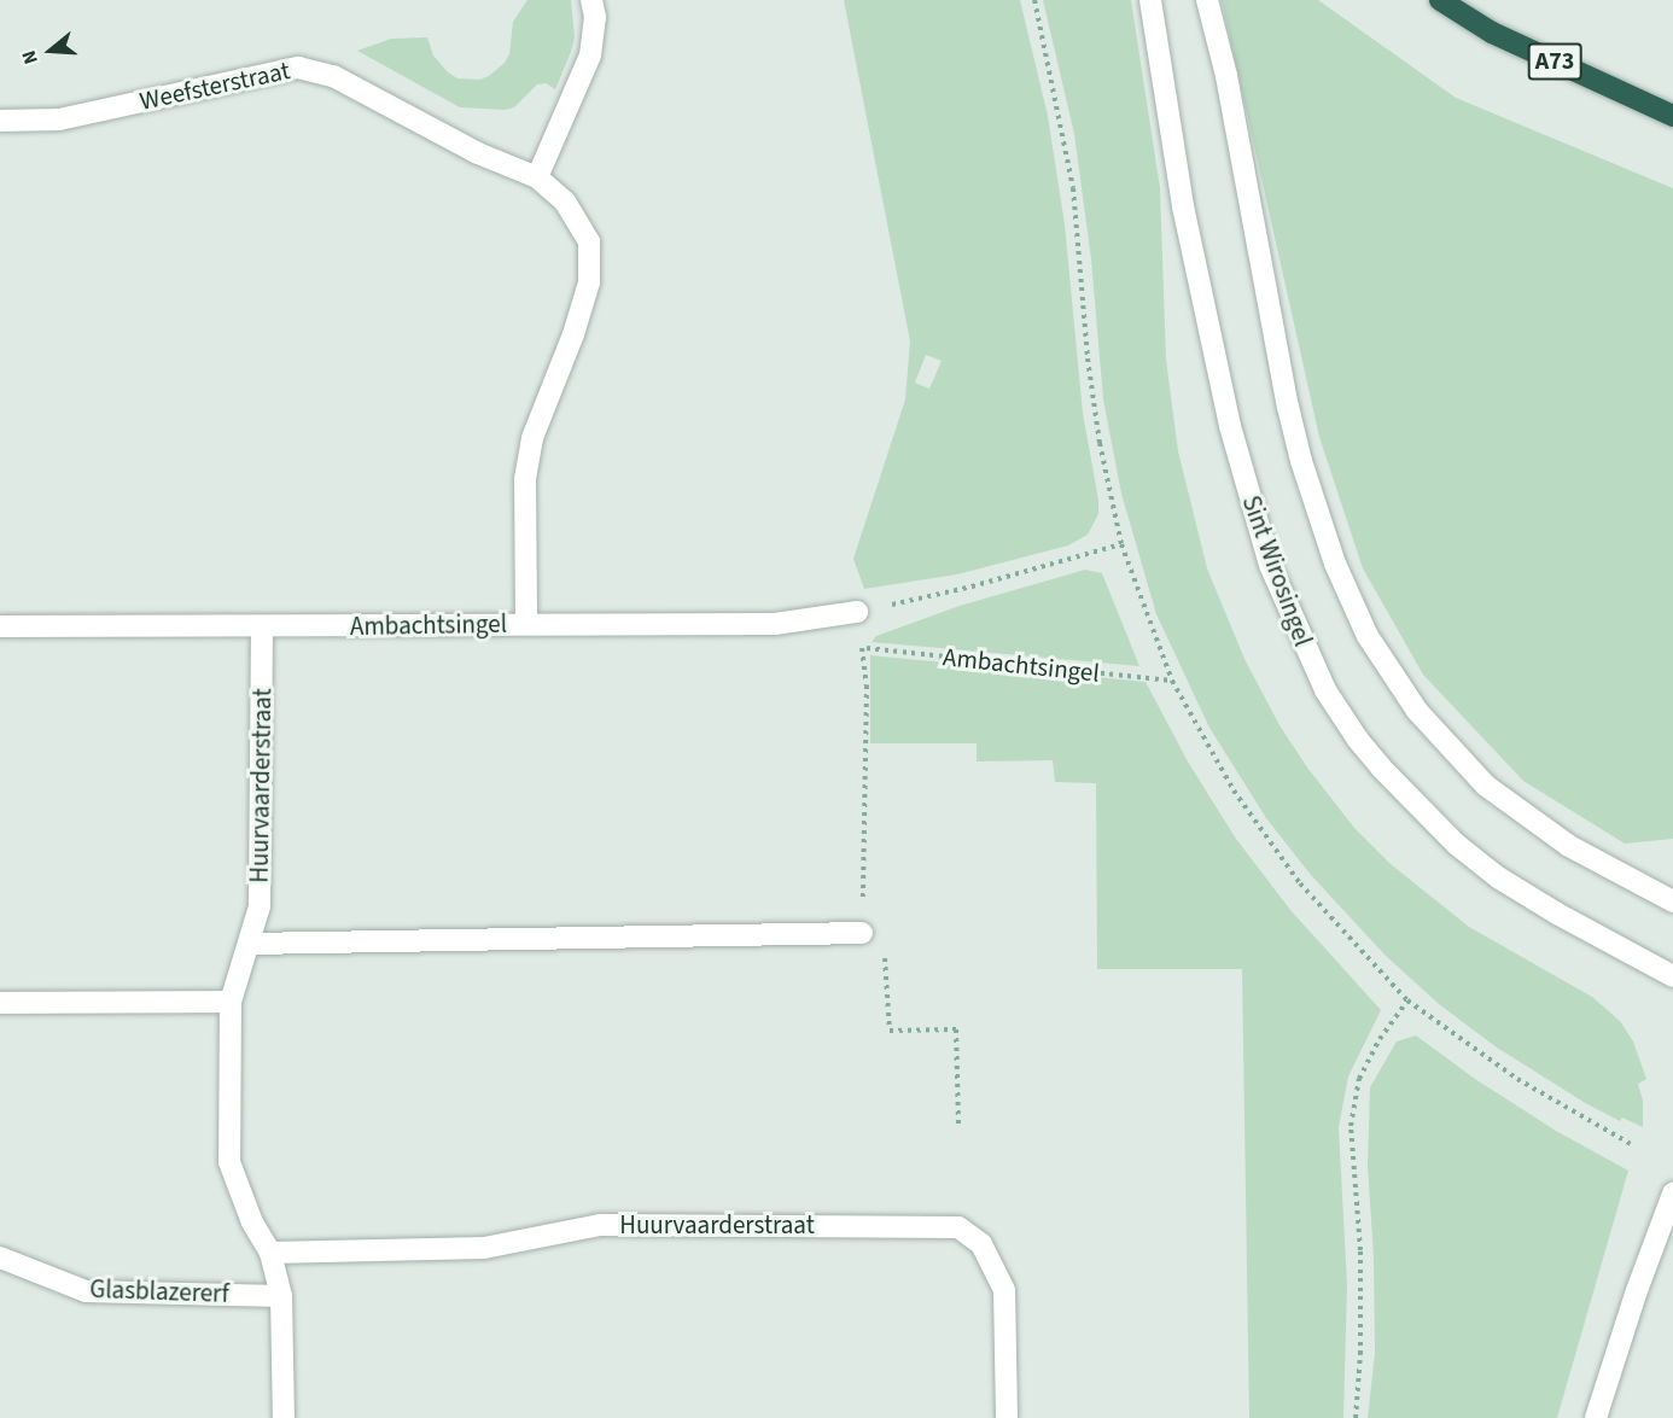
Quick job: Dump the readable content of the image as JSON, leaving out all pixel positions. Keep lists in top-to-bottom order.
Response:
{
  "streets": {
    "highway": ["A73"],
    "street": [
      "Weefsterstraat",
      "Sint Wirosingel",
      "Ambachtsingel",
      "Huurvaarderstraat",
      "Glasblazererf"
    ]
  },
  "crossings": [
    ["Weefsterstraat", "Ambachtsingel"],
    ["Ambachtsingel", "Huurvaarderstraat"],
    ["Huurvaarderstraat", "Glasblazererf"]
  ],
  "north": "left"
}
